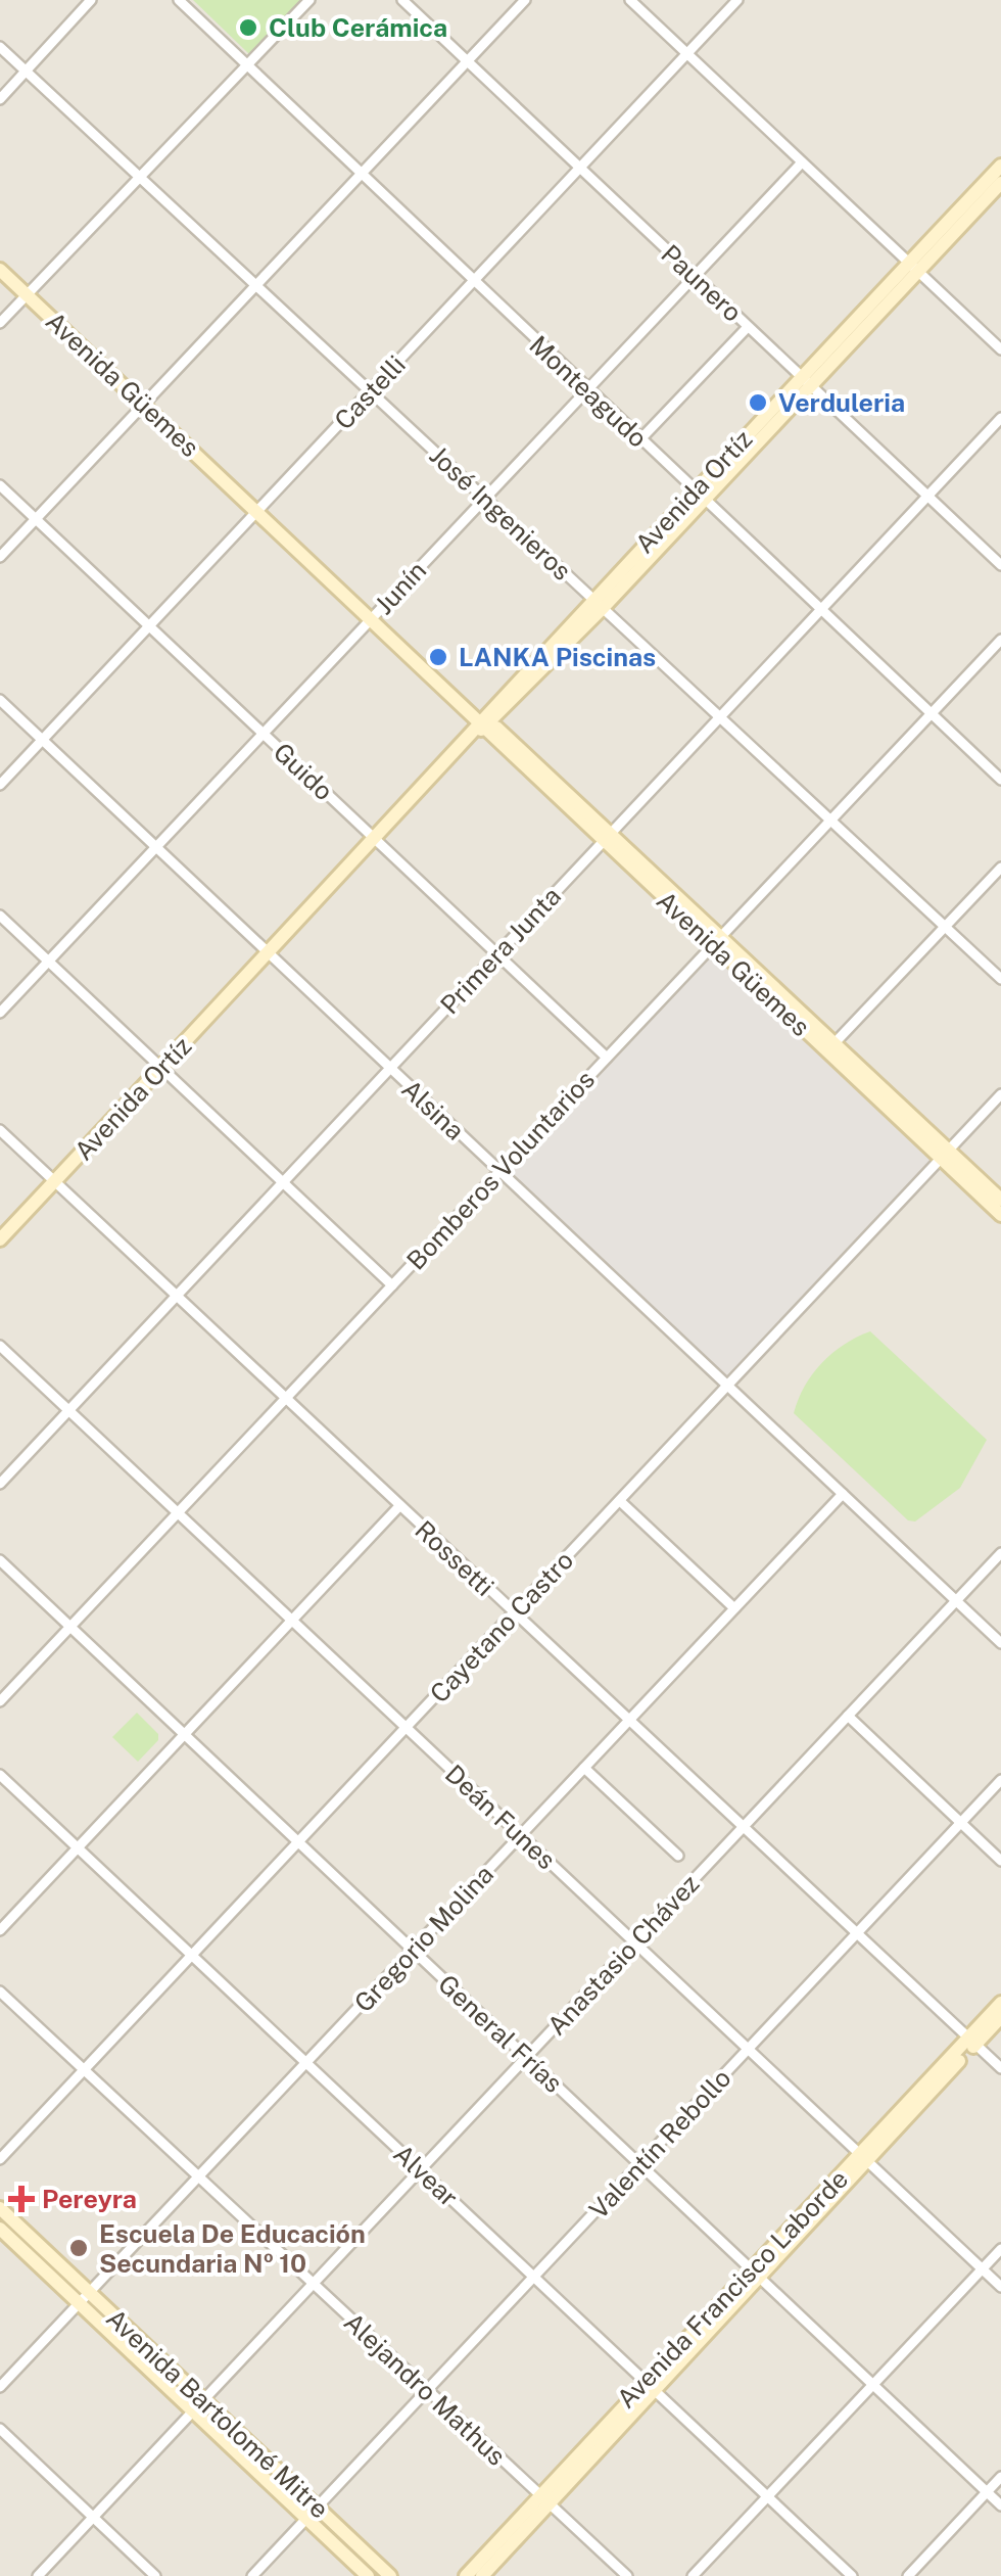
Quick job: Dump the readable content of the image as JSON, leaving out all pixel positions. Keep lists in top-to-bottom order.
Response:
{
  "streets": {
    "main road": [
      "Avenida Güemes",
      "Avenida Ortíz",
      "Avenida Francisco Laborde",
      "Avenida Bartolomé Mitre"
    ],
    "street": [
      "Paunero",
      "Monteagudo",
      "Castelli",
      "José Ingenieros",
      "Junín",
      "Guido",
      "Primera Junta",
      "Alsina",
      "Bomberos Voluntarios",
      "Rossetti",
      "Cayetano Castro",
      "Deán Funes",
      "Gregorio Molina",
      "Anastasio Chávez",
      "General Frías",
      "Valentín Rebollo",
      "Alvear",
      "Alejandro Mathus"
    ]
  },
  "crossings": [
    ["Paunero", "Castelli"],
    ["Paunero", "Avenida Ortíz"],
    ["Paunero", "Junín"],
    ["Paunero", "Primera Junta"],
    ["Avenida Güemes", "Castelli"],
    ["Avenida Güemes", "Avenida Ortíz"],
    ["Avenida Güemes", "Junín"],
    ["Avenida Güemes", "Primera Junta"],
    ["Avenida Güemes", "Bomberos Voluntarios"],
    ["Avenida Güemes", "Cayetano Castro"],
    ["Monteagudo", "Castelli"],
    ["Monteagudo", "Avenida Ortíz"],
    ["Monteagudo", "Junín"],
    ["Monteagudo", "Primera Junta"],
    ["Monteagudo", "Bomberos Voluntarios"],
    ["Castelli", "José Ingenieros"],
    ["Castelli", "Guido"],
    ["Castelli", "Alsina"],
    ["Avenida Ortíz", "José Ingenieros"],
    ["Avenida Ortíz", "Guido"],
    ["Avenida Ortíz", "Alsina"],
    ["Avenida Ortíz", "Rossetti"],
    ["José Ingenieros", "Junín"],
    ["José Ingenieros", "Primera Junta"],
    ["José Ingenieros", "Bomberos Voluntarios"],
    ["Junín", "Guido"],
    ["Junín", "Alsina"],
    ["Guido", "Primera Junta"],
    ["Guido", "Bomberos Voluntarios"],
    ["Primera Junta", "Alsina"],
    ["Primera Junta", "Rossetti"],
    ["Primera Junta", "Deán Funes"],
    ["Alsina", "Bomberos Voluntarios"],
    ["Alsina", "Cayetano Castro"],
    ["Alsina", "Gregorio Molina"],
    ["Alsina", "Anastasio Chávez"],
    ["Bomberos Voluntarios", "Rossetti"],
    ["Bomberos Voluntarios", "Deán Funes"],
    ["Bomberos Voluntarios", "General Frías"],
    ["Rossetti", "Cayetano Castro"],
    ["Rossetti", "Gregorio Molina"],
    ["Rossetti", "Anastasio Chávez"],
    ["Rossetti", "Valentín Rebollo"],
    ["Rossetti", "Avenida Francisco Laborde"],
    ["Cayetano Castro", "Deán Funes"],
    ["Cayetano Castro", "General Frías"],
    ["Cayetano Castro", "Alvear"],
    ["Cayetano Castro", "Alejandro Mathus"],
    ["Deán Funes", "Gregorio Molina"],
    ["Deán Funes", "Anastasio Chávez"],
    ["Deán Funes", "Valentín Rebollo"],
    ["Deán Funes", "Avenida Francisco Laborde"],
    ["Gregorio Molina", "General Frías"],
    ["Gregorio Molina", "Alvear"],
    ["Gregorio Molina", "Alejandro Mathus"],
    ["Gregorio Molina", "Avenida Bartolomé Mitre"],
    ["Anastasio Chávez", "General Frías"],
    ["Anastasio Chávez", "Alvear"],
    ["Anastasio Chávez", "Alejandro Mathus"],
    ["Anastasio Chávez", "Avenida Bartolomé Mitre"],
    ["General Frías", "Valentín Rebollo"],
    ["General Frías", "Avenida Francisco Laborde"],
    ["Valentín Rebollo", "Alvear"],
    ["Valentín Rebollo", "Alejandro Mathus"],
    ["Valentín Rebollo", "Avenida Bartolomé Mitre"],
    ["Alvear", "Avenida Francisco Laborde"],
    ["Avenida Francisco Laborde", "Alejandro Mathus"]
  ],
  "places": {
    "other": [
      "Club Cerámica",
      "Verduleria",
      "LANKA Piscinas",
      "Escuela De Educación Secundaria Nº 10"
    ],
    "health": ["Pereyra"]
  }
}
